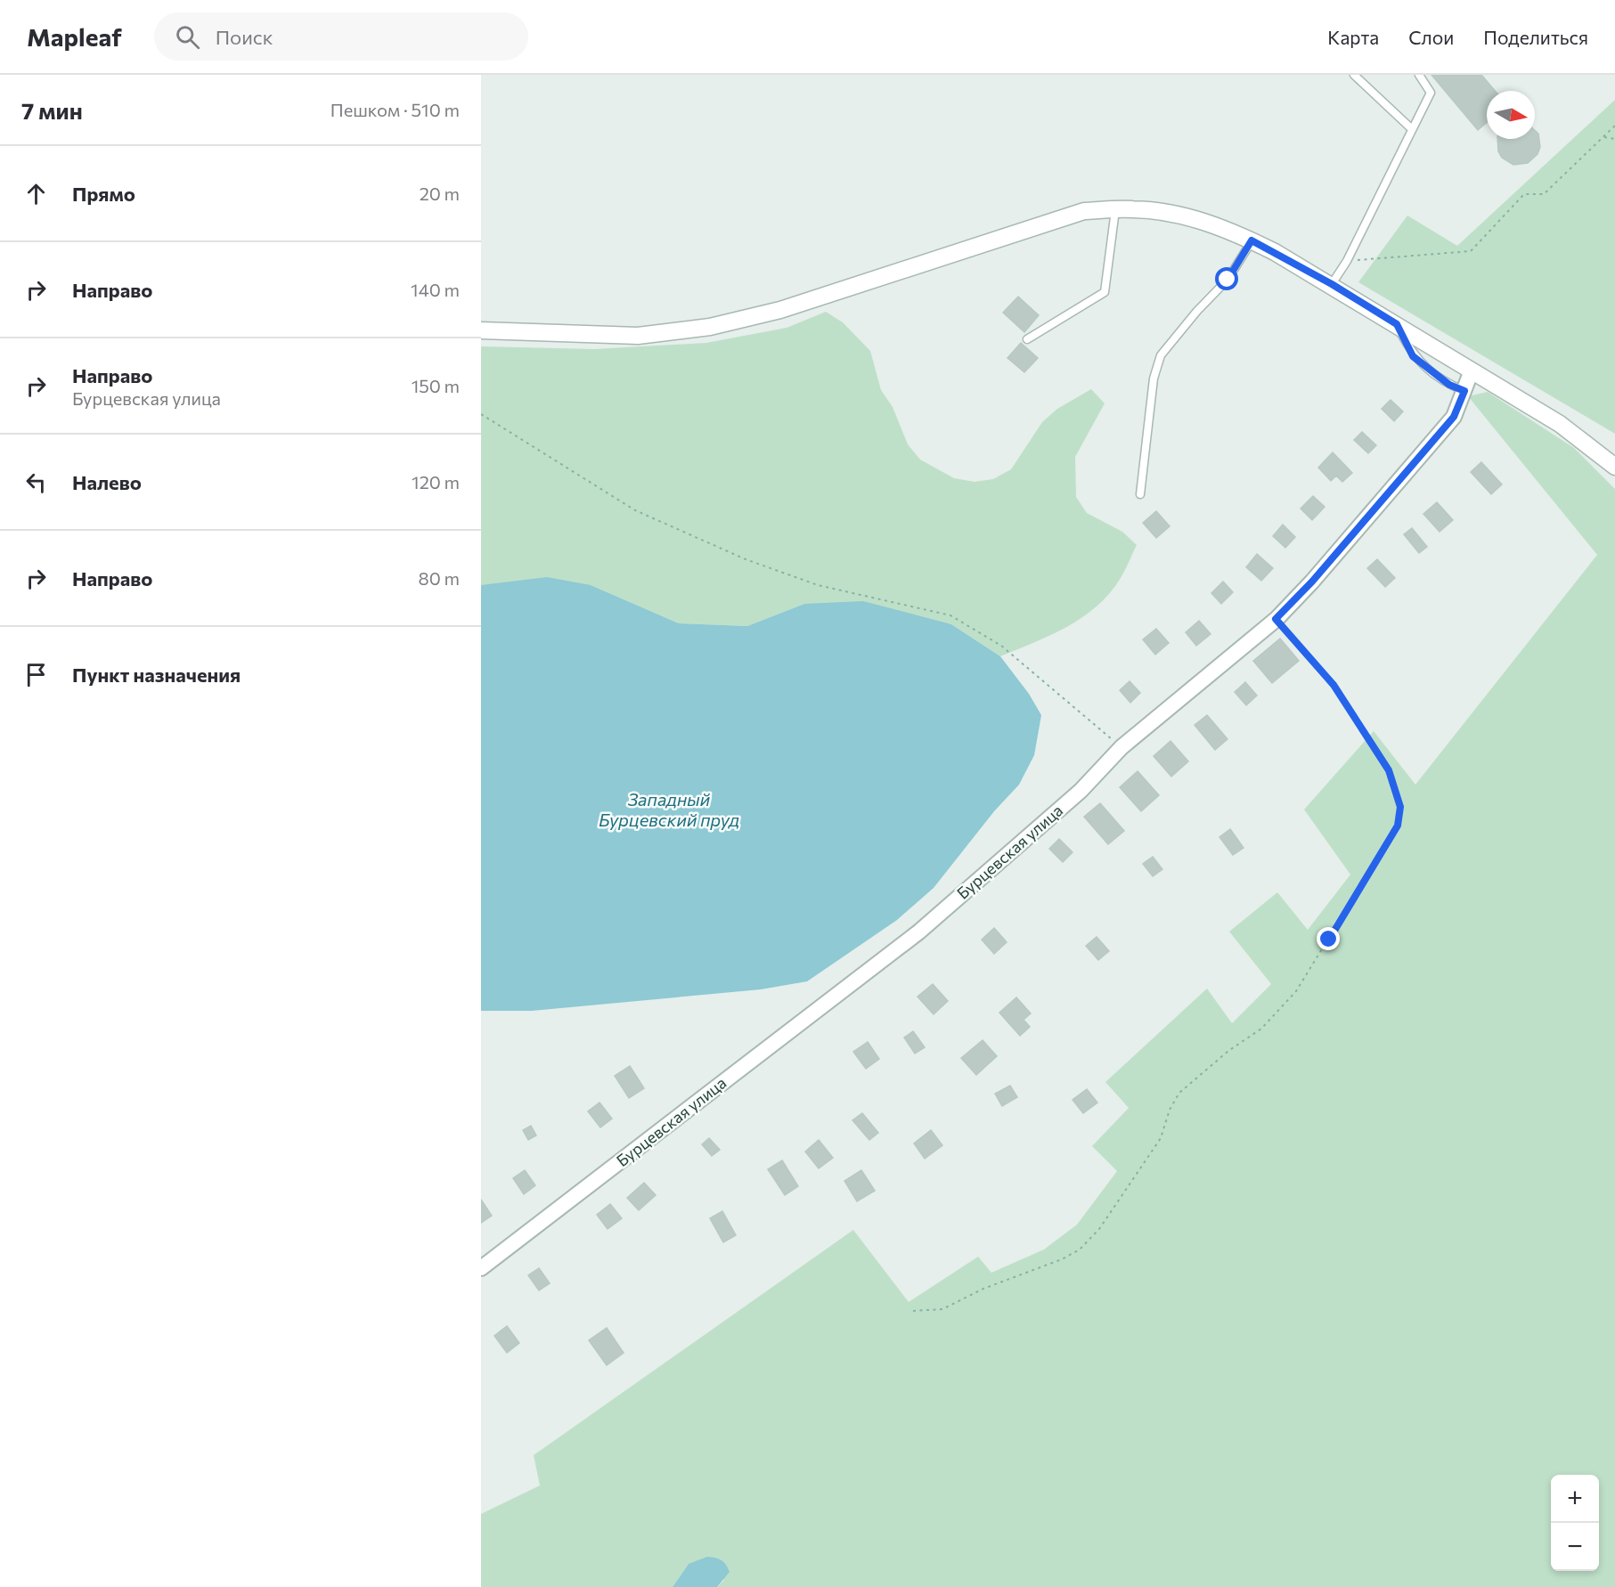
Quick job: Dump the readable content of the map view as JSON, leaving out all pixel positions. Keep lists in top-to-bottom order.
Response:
{
  "streets": {
    "street": ["Бурцевская улица"]
  },
  "water": ["Западный Бурцевский пруд"],
  "north": "right",
  "page": {
    "header": "Mapleaf",
    "search": "Поиск",
    "nav": ["Карта", "Слои", "Поделиться"],
    "heading": ["7 мин", "Пешком · 510 m"],
    "list": [
      ["Прямо", "20 m"],
      ["Направо", "140 m"],
      ["Направо", "Бурцевская улица", "150 m"],
      ["Налево", "120 m"],
      ["Направо", "80 m"],
      "Пункт назначения"
    ],
    "map_buttons": ["+", "−"]
  }
}
